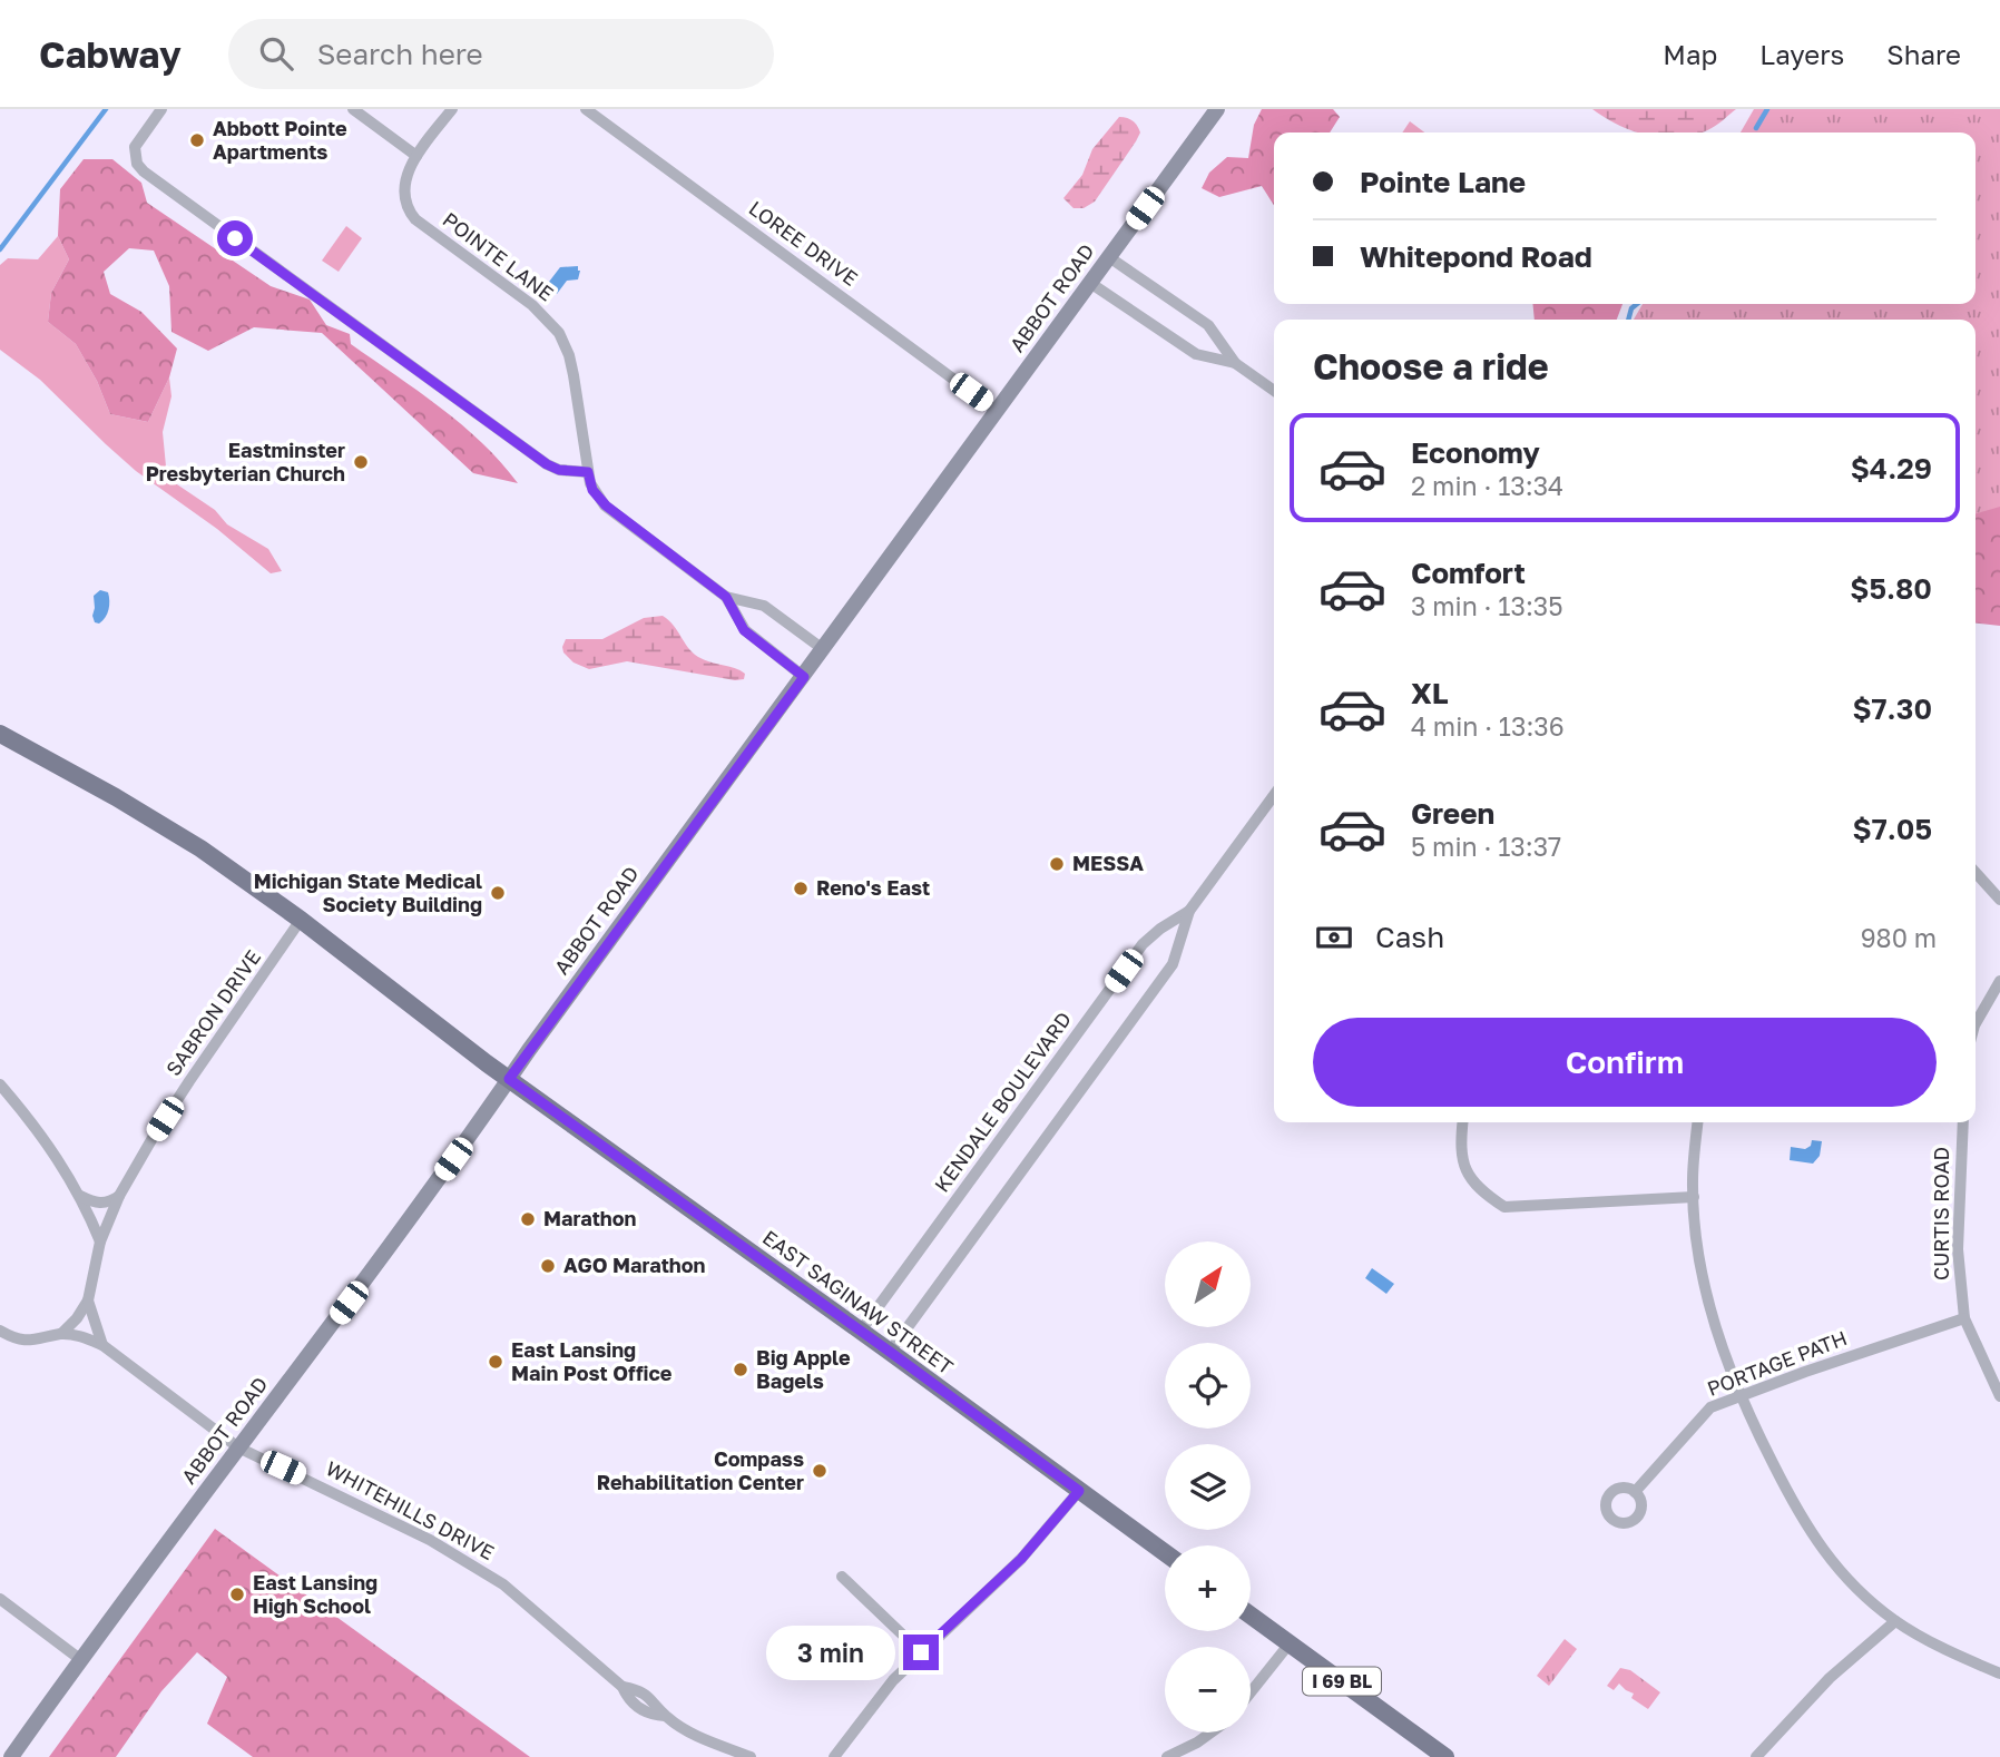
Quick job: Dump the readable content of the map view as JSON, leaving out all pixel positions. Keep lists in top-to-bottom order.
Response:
{
  "streets": {
    "main road": ["ABBOT ROAD", "EAST SAGINAW STREET", "I 69 BL"],
    "street": [
      "LOREE DRIVE",
      "POINTE LANE",
      "SABRON DRIVE",
      "KENDALE BOULEVARD",
      "CURTIS ROAD",
      "PORTAGE PATH",
      "WHITEHILLS DRIVE"
    ]
  },
  "crossings": [
    ["LOREE DRIVE", "ABBOT ROAD"],
    ["ABBOT ROAD", "EAST SAGINAW STREET"],
    ["ABBOT ROAD", "WHITEHILLS DRIVE"],
    ["SABRON DRIVE", "EAST SAGINAW STREET"],
    ["SABRON DRIVE", "WHITEHILLS DRIVE"],
    ["KENDALE BOULEVARD", "EAST SAGINAW STREET"],
    ["CURTIS ROAD", "PORTAGE PATH"]
  ],
  "places": [
    "Abbott Pointe Apartments",
    "Eastminster Presbyterian Church",
    "MESSA",
    "Reno's East",
    "Michigan State Medical Society Building",
    "Marathon",
    "AGO Marathon",
    "East Lansing Main Post Office",
    "Big Apple Bagels",
    "Compass Rehabilitation Center",
    "East Lansing High School"
  ],
  "north": "top right",
  "page": {
    "header": "Cabway",
    "search": "Search here",
    "nav": ["Map", "Layers", "Share"],
    "banner": ["Pointe Lane", "Whitepond Road"],
    "heading": "Choose a ride",
    "list": [
      {
        "name": "Economy",
        "note": "2 min · 13:34",
        "value": "$4.29"
      },
      {
        "name": "Comfort",
        "note": "3 min · 13:35",
        "value": "$5.80"
      },
      {
        "name": "XL",
        "note": "4 min · 13:36",
        "value": "$7.30"
      },
      {
        "name": "Green",
        "note": "5 min · 13:37",
        "value": "$7.05"
      }
    ],
    "pay": ["Cash", "980 m"],
    "buttons": "Confirm",
    "map_buttons": ["+", "−"],
    "bubble": "3 min"
  }
}
